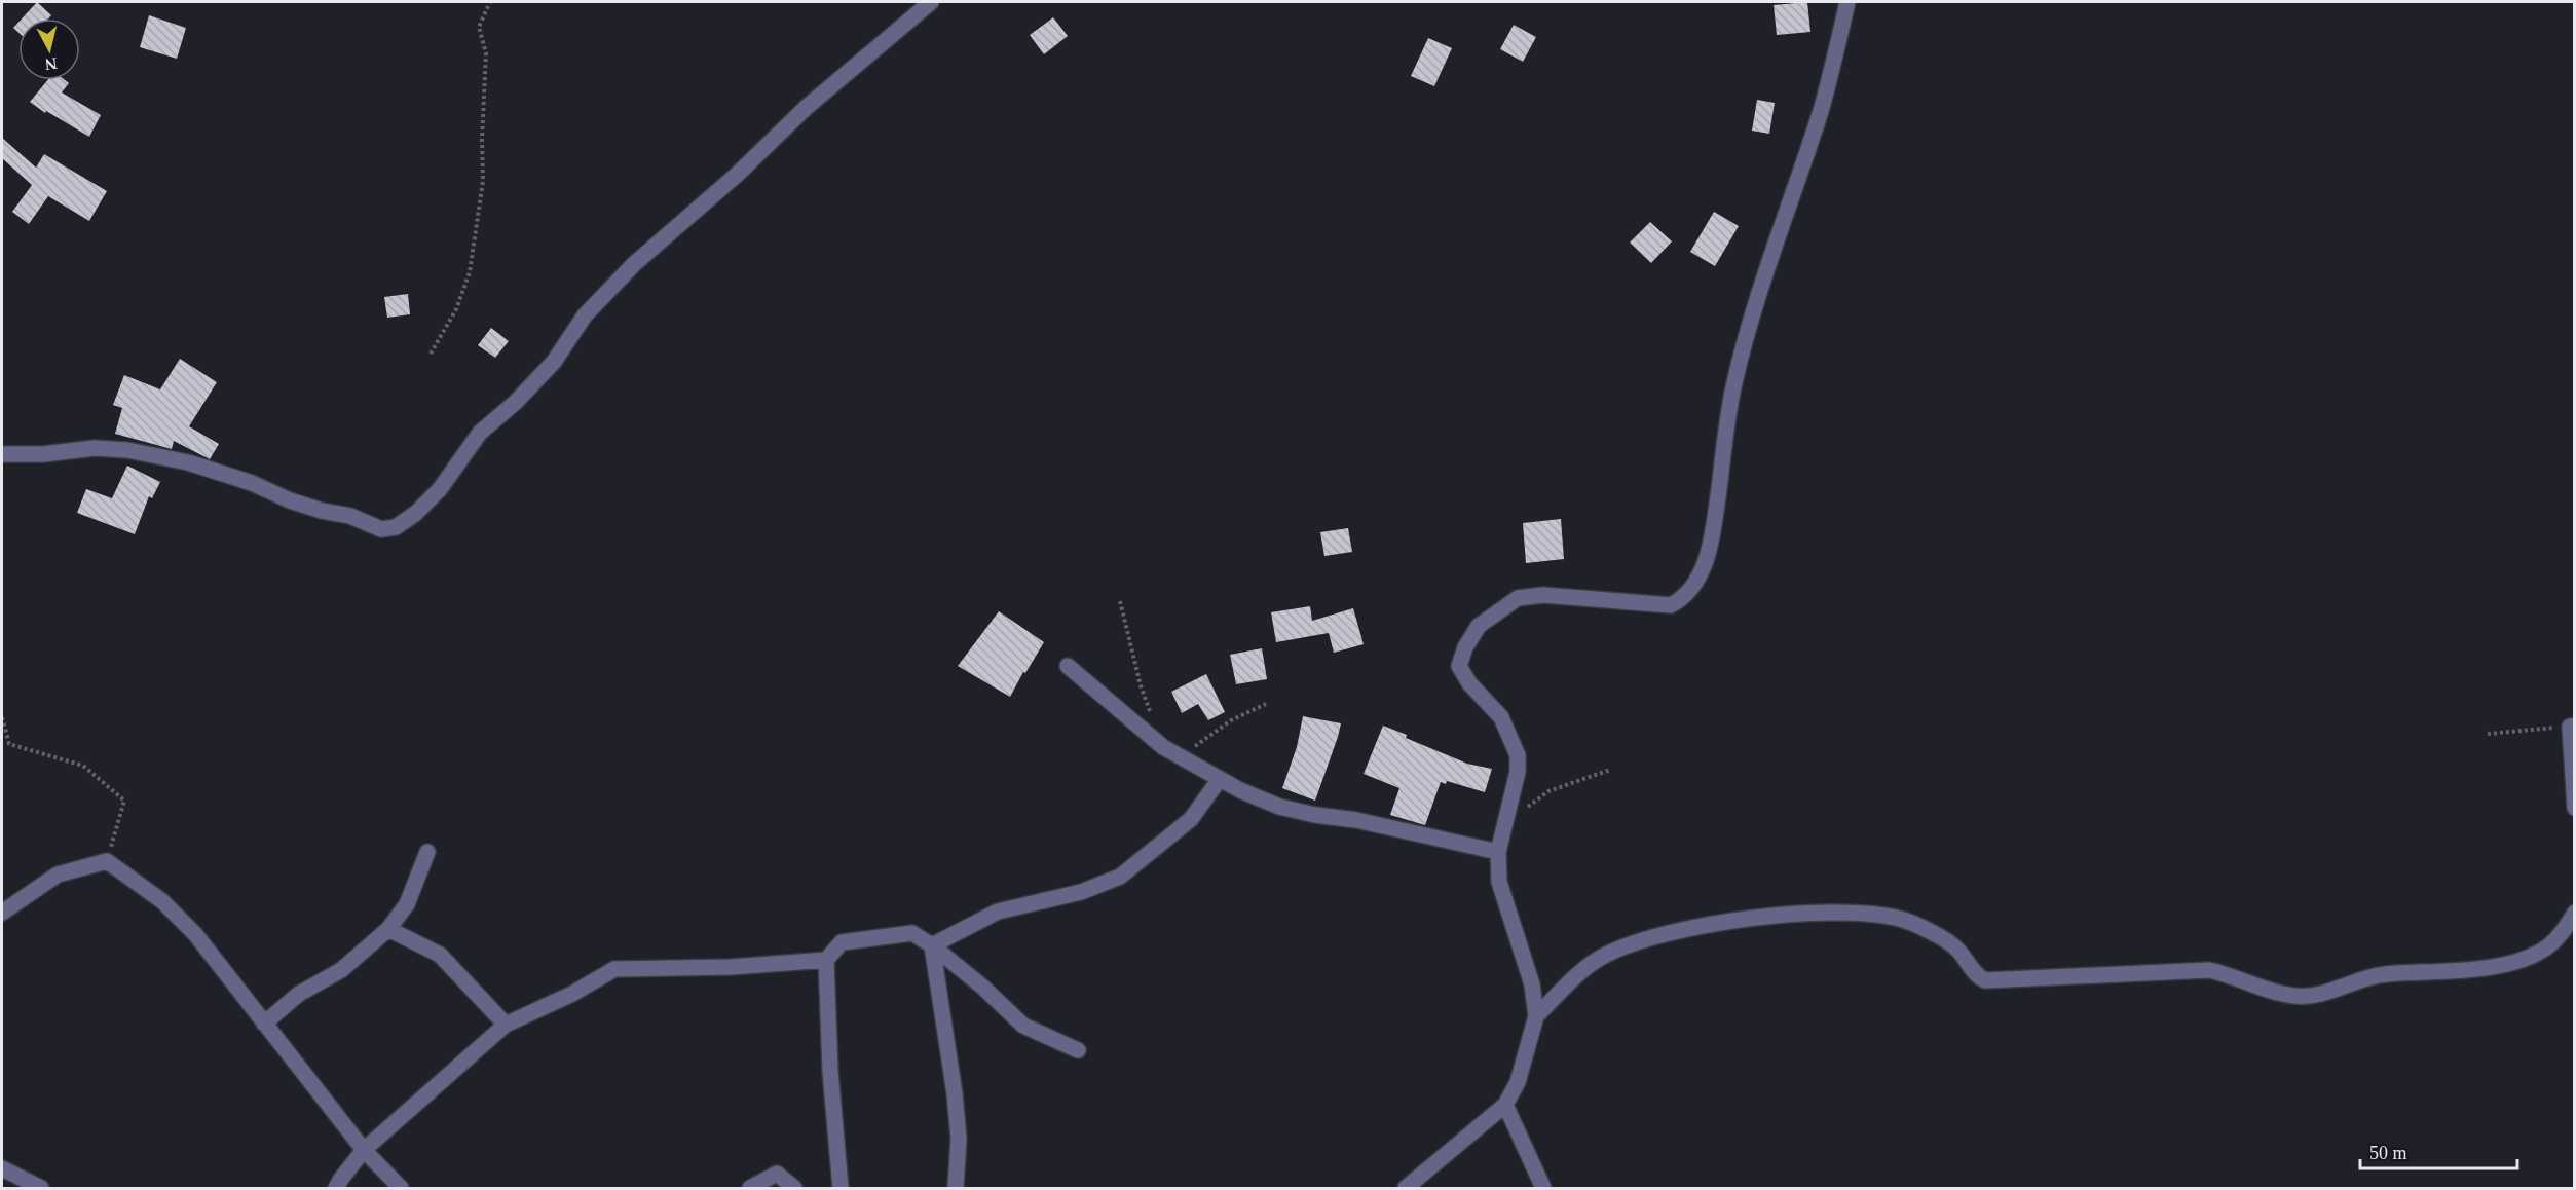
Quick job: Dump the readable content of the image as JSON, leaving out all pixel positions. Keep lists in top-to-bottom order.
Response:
{
  "scale_bar": "50 m",
  "north": "bottom"
}
